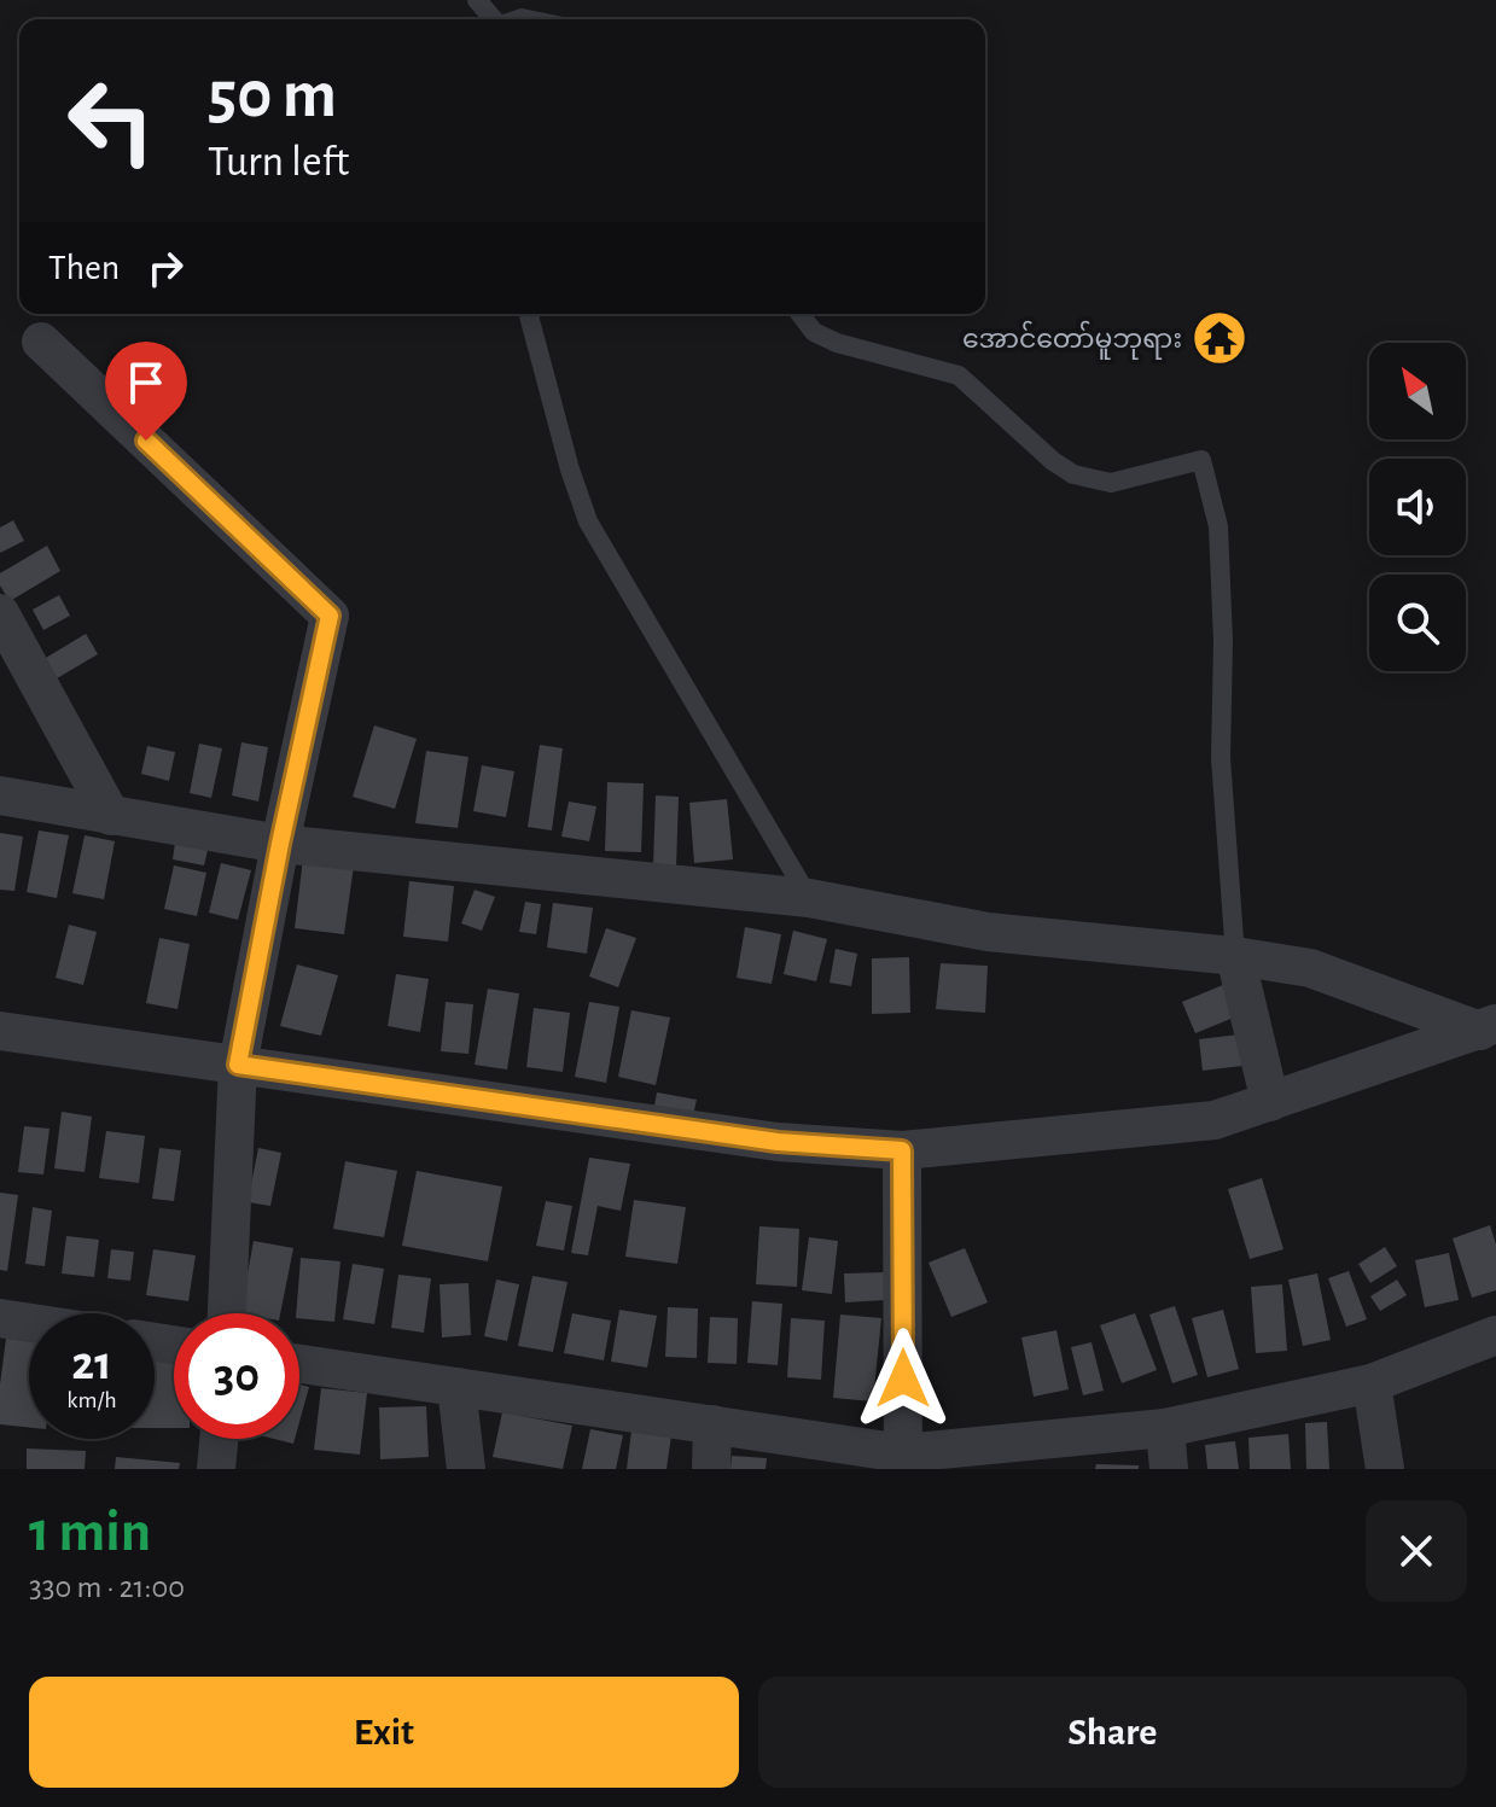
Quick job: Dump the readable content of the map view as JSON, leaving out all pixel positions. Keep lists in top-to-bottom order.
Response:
{
  "places": {
    "temple": ["အောင်တော်မူဘုရား"]
  },
  "north": "top left",
  "page": {
    "turn": ["50 m", "Turn left"],
    "then": "Then",
    "speed": "21 km/h",
    "limit": "30",
    "heading": ["1 min", "330 m · 21:00"],
    "buttons": ["Exit", "Share"]
  }
}
